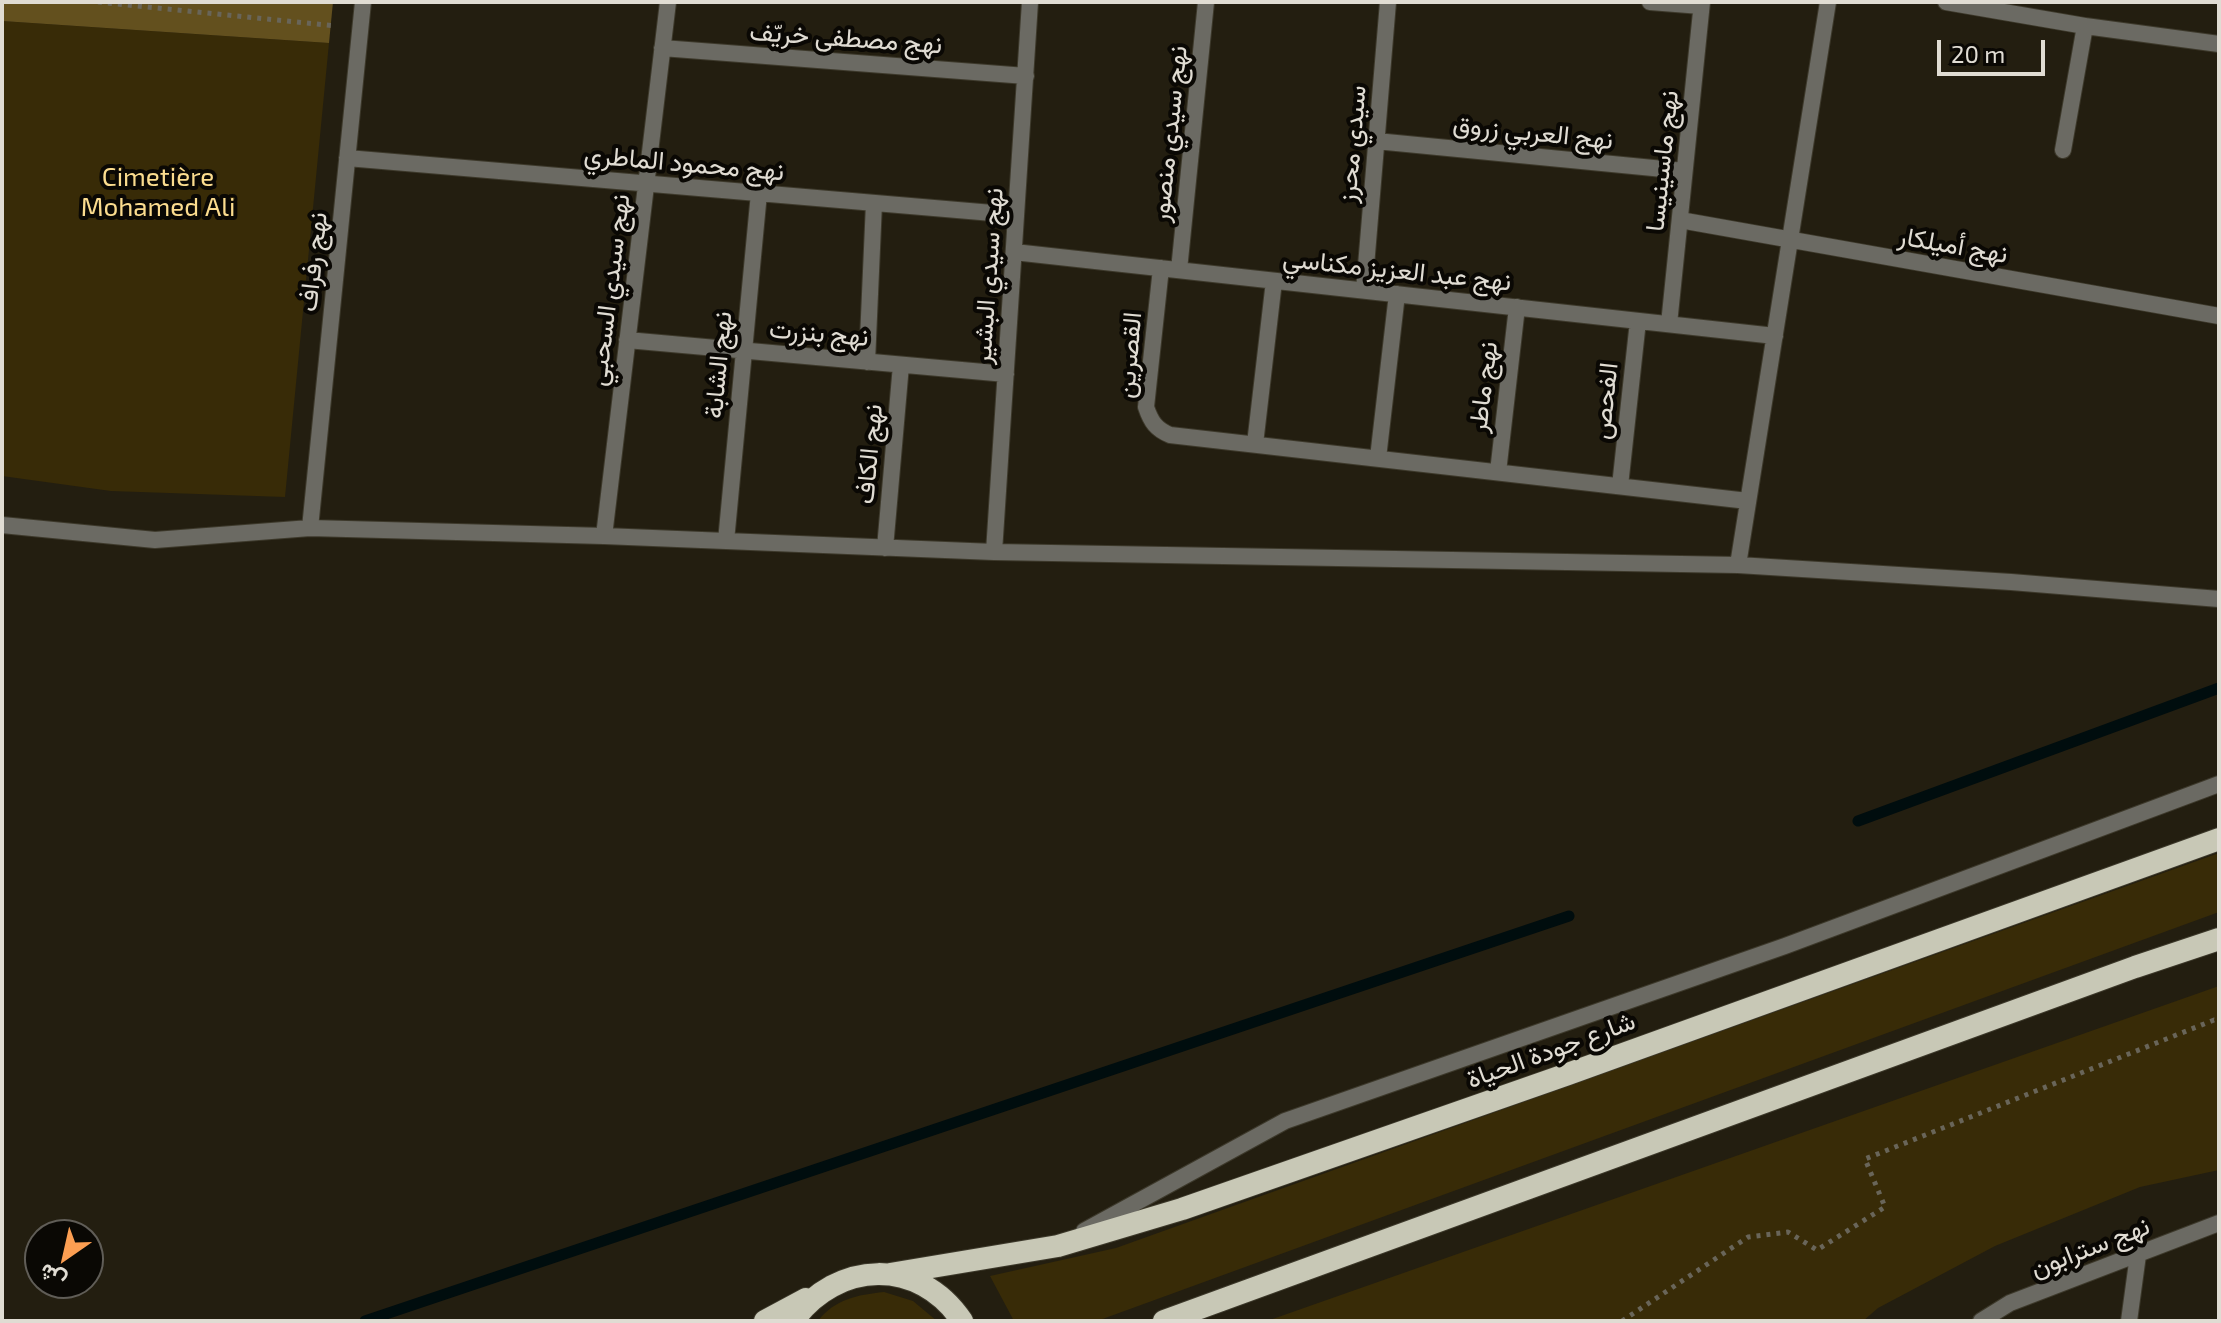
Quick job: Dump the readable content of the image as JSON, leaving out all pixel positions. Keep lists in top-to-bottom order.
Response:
{
  "streets": {
    "highway": ["شارع جودة الحياة"],
    "street": [
      "نهج مصطفى خريّف",
      "نهج العربي زروق",
      "نهج سيدي منصور",
      "سيدي محرز",
      "نهج ماسينيسا",
      "نهج محمود الماطري",
      "نهج أميلكار",
      "نهج رفراف",
      "نهج عبد العزيز مكناسي",
      "نهج سيدي البشير",
      "نهج سيدي السحبي",
      "نهج بنزرت",
      "القصرين",
      "نهج الشابة",
      "نهج ماطر",
      "الفحص",
      "نهج الكاف",
      "نهج سترابون"
    ]
  },
  "crossings": [
    ["نهج مصطفى خريّف", "نهج سيدي البشير"],
    ["نهج مصطفى خريّف", "نهج سيدي السحبي"],
    ["نهج العربي زروق", "سيدي محرز"],
    ["نهج العربي زروق", "نهج ماسينيسا"],
    ["نهج سيدي منصور", "نهج عبد العزيز مكناسي"],
    ["سيدي محرز", "نهج عبد العزيز مكناسي"],
    ["نهج ماسينيسا", "نهج أميلكار"],
    ["نهج ماسينيسا", "نهج عبد العزيز مكناسي"],
    ["نهج محمود الماطري", "نهج رفراف"],
    ["نهج محمود الماطري", "نهج سيدي البشير"],
    ["نهج محمود الماطري", "نهج سيدي السحبي"],
    ["نهج محمود الماطري", "نهج الشابة"],
    ["نهج عبد العزيز مكناسي", "نهج سيدي البشير"],
    ["نهج عبد العزيز مكناسي", "القصرين"],
    ["نهج عبد العزيز مكناسي", "نهج ماطر"],
    ["نهج عبد العزيز مكناسي", "الفحص"],
    ["نهج سيدي البشير", "نهج بنزرت"],
    ["نهج سيدي السحبي", "نهج بنزرت"],
    ["نهج بنزرت", "نهج الشابة"],
    ["نهج بنزرت", "نهج الكاف"]
  ],
  "parks": ["Cimetière Mohamed Ali"],
  "scale_bar": "20 m",
  "north": "bottom left"
}
